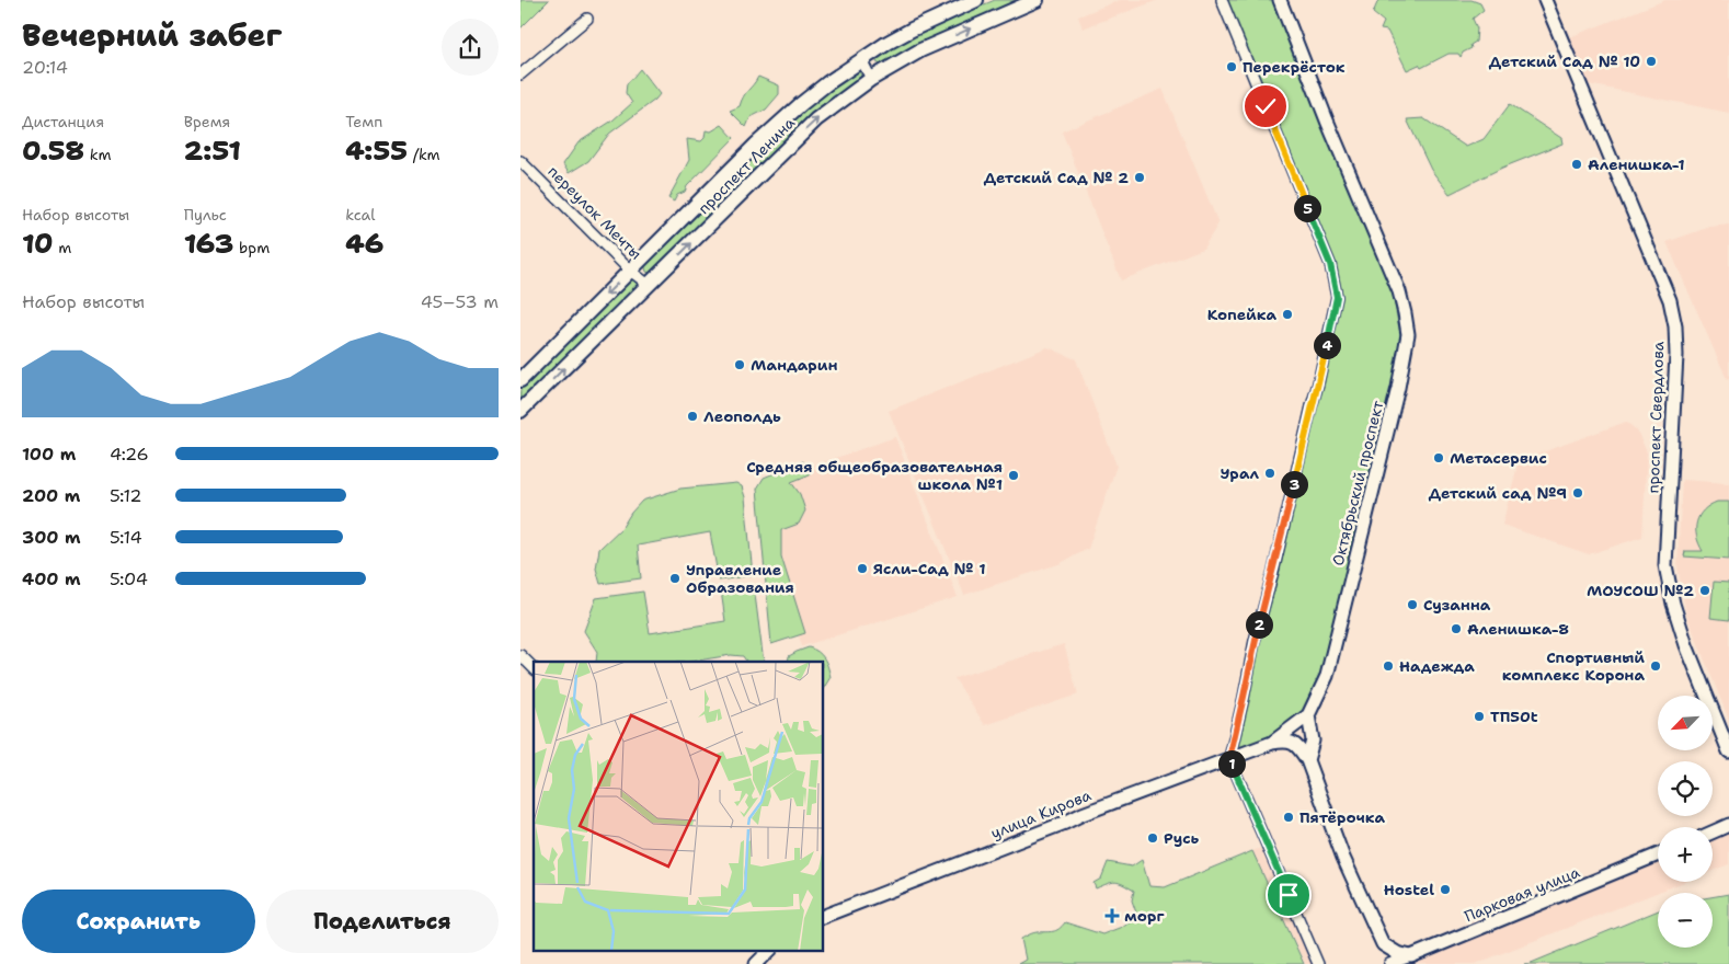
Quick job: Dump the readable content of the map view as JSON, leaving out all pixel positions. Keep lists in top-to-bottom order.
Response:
{
  "streets": {
    "main road": ["проспект Ленина"],
    "street": [
      "переулок Мечты",
      "проспект Свердлова",
      "Октябрьский проспект",
      "улица Кирова",
      "Парковая улица"
    ]
  },
  "crossings": [
    ["проспект Ленина", "переулок Мечты"],
    ["Октябрьский проспект", "улица Кирова"]
  ],
  "places": {
    "other": [
      "Детский Сад № 10",
      "Перекрёсток",
      "Аленишка-1",
      "Детский Сад № 2",
      "Копейка",
      "Мандарин",
      "Леополдь",
      "Метасервис",
      "Урал",
      "Средняя общеобразовательная школа №1",
      "Детский сад №9",
      "Ясли-Сад № 1",
      "Управление Образования",
      "МОУСОШ №2",
      "Сузанна",
      "Аленишка-8",
      "Надежда",
      "Спортивный комплекс Корона",
      "ТП50t",
      "Пятёрочка",
      "Русь",
      "Hostel"
    ],
    "health": ["морг"]
  },
  "north": "bottom left",
  "page": {
    "heading": ["Вечерний забег", "20:14"],
    "stats": [
      ["Дистанция", "0.58 km"],
      ["Время", "2:51"],
      ["Темп", "4:55 /km"],
      ["Набор высоты", "10 m"],
      ["Пульс", "163 bpm"],
      ["kcal", "46"]
    ],
    "pins": [
      "5",
      "4",
      "3",
      "2",
      "1"
    ],
    "chart": ["Набор высоты", "45–53 m"],
    "list": [
      {
        "name": "100 m",
        "note": "4:26"
      },
      {
        "name": "200 m",
        "note": "5:12"
      },
      {
        "name": "300 m",
        "note": "5:14"
      },
      {
        "name": "400 m",
        "note": "5:04"
      }
    ],
    "map_buttons": ["+", "−"],
    "buttons": ["Сохранить", "Поделиться"]
  }
}
